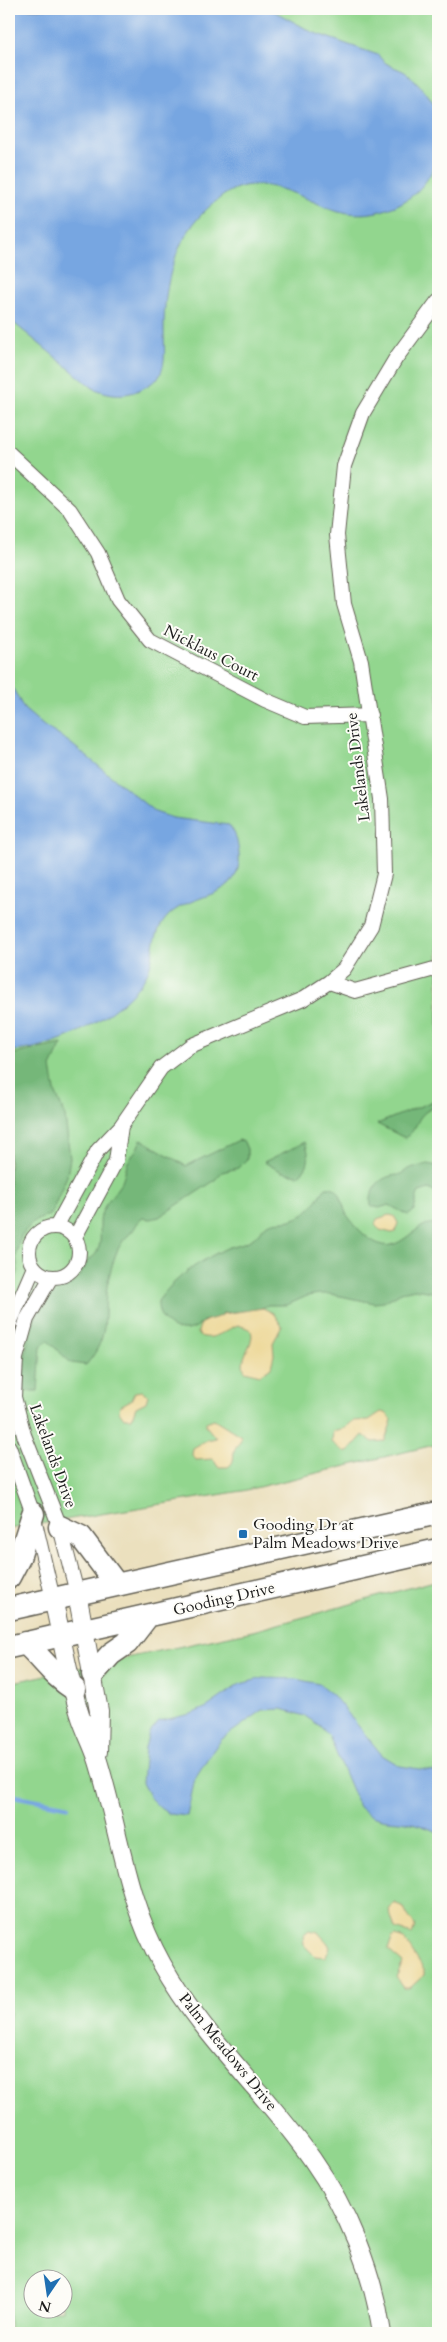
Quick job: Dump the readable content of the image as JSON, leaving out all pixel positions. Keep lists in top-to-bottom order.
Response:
{
  "streets": {
    "main road": ["Gooding Drive"],
    "street": ["Nicklaus Court", "Lakelands Drive", "Palm Meadows Drive"]
  },
  "crossings": [
    ["Nicklaus Court", "Lakelands Drive"],
    ["Lakelands Drive", "Palm Meadows Drive"],
    ["Gooding Drive", "Palm Meadows Drive"]
  ],
  "places": {
    "transit": ["Gooding Dr at Palm Meadows Drive"]
  },
  "north": "bottom"
}
